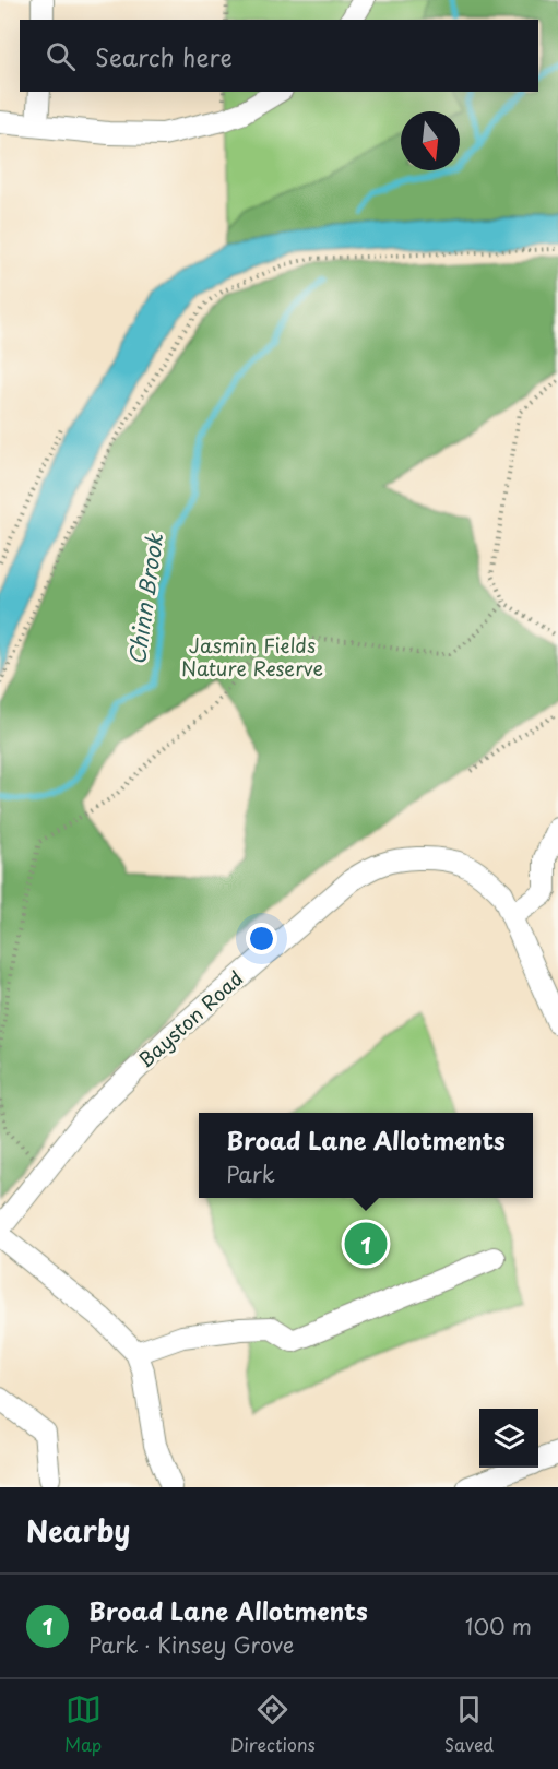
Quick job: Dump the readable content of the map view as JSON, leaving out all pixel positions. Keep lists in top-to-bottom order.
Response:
{
  "streets": {
    "street": ["Bayston Road"]
  },
  "water": ["Chinn Brook"],
  "parks": ["Jasmin Fields Nature Reserve"],
  "north": "bottom",
  "page": {
    "search": "Search here",
    "popup": ["Broad Lane Allotments", "Park"],
    "pins": "1",
    "heading": "Nearby",
    "list": [
      {
        "mark": "1",
        "name": "Broad Lane Allotments",
        "note": "Park · Kinsey Grove",
        "value": "100 m"
      }
    ],
    "nav": ["Map", "Directions", "Saved"]
  }
}
